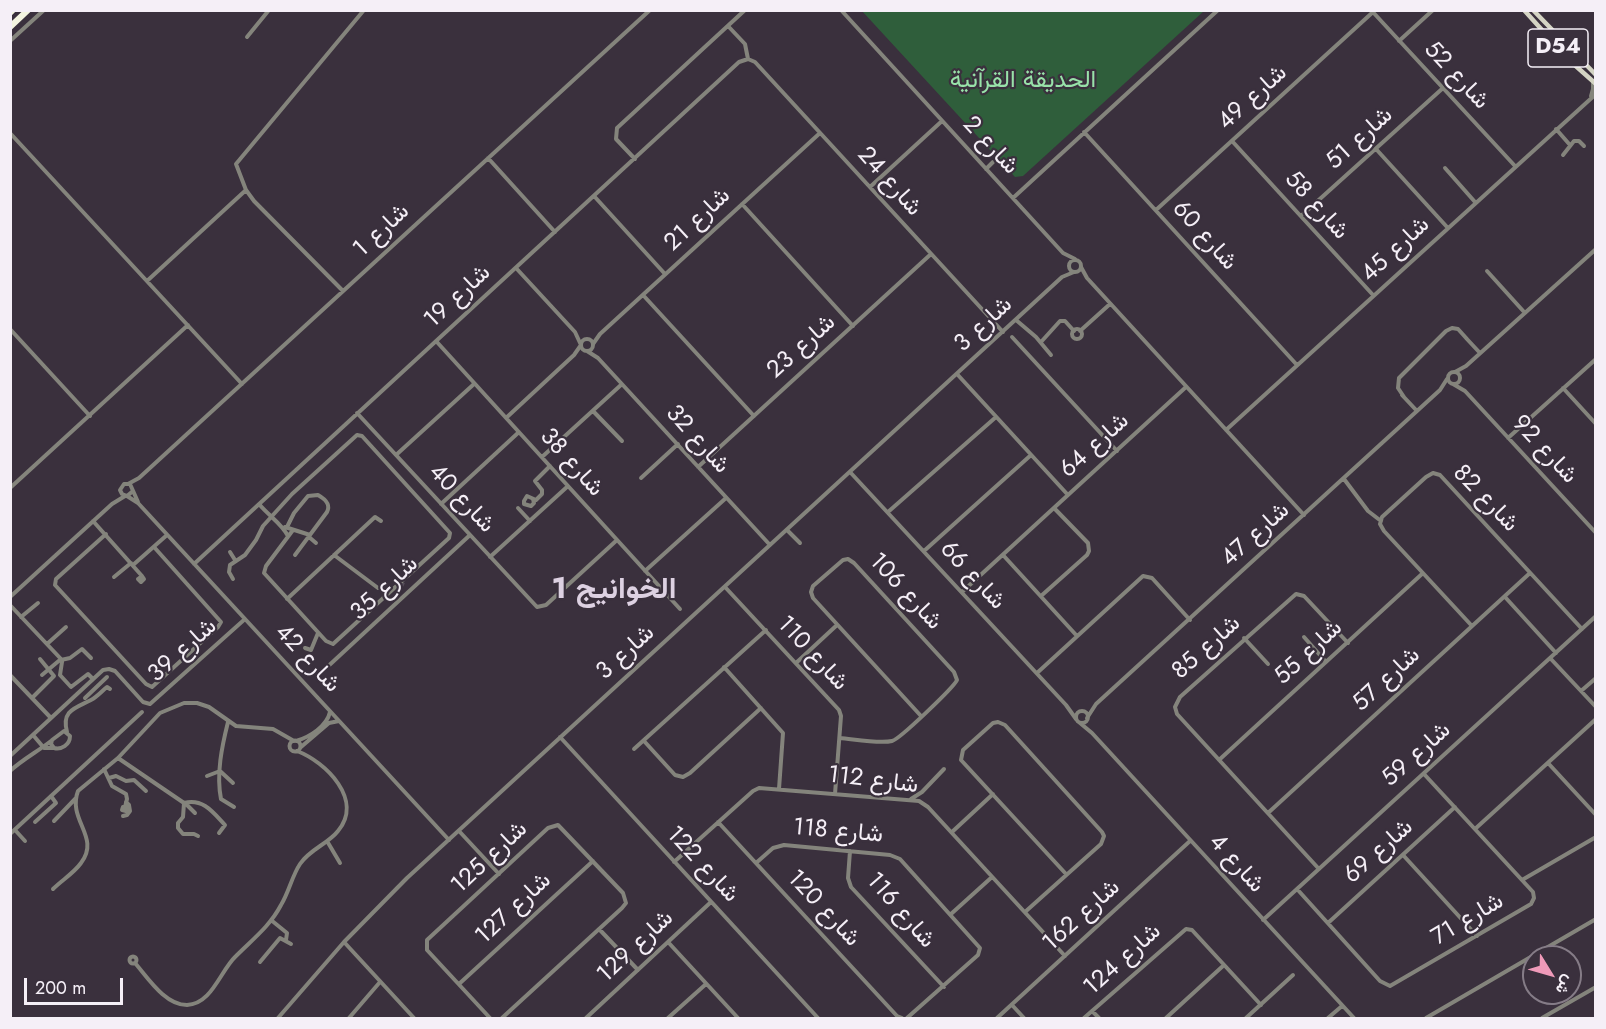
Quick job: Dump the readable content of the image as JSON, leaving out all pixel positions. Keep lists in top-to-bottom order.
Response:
{
  "streets": {
    "main road": ["D54"],
    "street": [
      "شارع 52",
      "شارع 49",
      "شارع 51",
      "شارع 2",
      "شارع 24",
      "شارع 58",
      "شارع 21",
      "شارع 1",
      "شارع 60",
      "شارع 45",
      "شارع 19",
      "شارع 3",
      "شارع 23",
      "شارع 32",
      "شارع 64",
      "شارع 92",
      "شارع 38",
      "شارع 40",
      "شارع 82",
      "شارع 47",
      "شارع 66",
      "شارع 35",
      "شارع 106",
      "شارع 85",
      "شارع 39",
      "شارع 55",
      "شارع 110",
      "شارع 42",
      "شارع 57",
      "شارع 59",
      "شارع 112",
      "شارع 118",
      "شارع 69",
      "شارع 125",
      "شارع 4",
      "شارع 122",
      "شارع 127",
      "شارع 120",
      "شارع 116",
      "شارع 162",
      "شارع 71",
      "شارع 129",
      "شارع 124"
    ]
  },
  "crossings": [
    ["شارع 52", "شارع 49"],
    ["شارع 52", "شارع 51"],
    ["شارع 52", "شارع 45"],
    ["شارع 49", "شارع 58"],
    ["شارع 49", "شارع 60"],
    ["شارع 51", "شارع 58"],
    ["شارع 2", "شارع 3"],
    ["شارع 24", "شارع 21"],
    ["شارع 24", "شارع 19"],
    ["شارع 24", "شارع 3"],
    ["شارع 24", "شارع 23"],
    ["شارع 58", "شارع 45"],
    ["شارع 21", "شارع 32"],
    ["شارع 1", "شارع 42"],
    ["شارع 60", "شارع 45"],
    ["شارع 19", "شارع 38"],
    ["شارع 19", "شارع 40"],
    ["شارع 19", "شارع 42"],
    ["شارع 3", "شارع 32"],
    ["شارع 3", "شارع 64"],
    ["شارع 3", "شارع 66"],
    ["شارع 3", "شارع 110"],
    ["شارع 3", "شارع 42"],
    ["شارع 3", "شارع 122"],
    ["شارع 23", "شارع 32"],
    ["شارع 64", "شارع 66"],
    ["شارع 92", "شارع 47"],
    ["شارع 38", "شارع 40"],
    ["شارع 40", "شارع 35"],
    ["شارع 82", "شارع 57"],
    ["شارع 82", "شارع 59"],
    ["شارع 47", "شارع 66"],
    ["شارع 47", "شارع 4"],
    ["شارع 66", "شارع 4"],
    ["شارع 85", "شارع 55"],
    ["شارع 85", "شارع 57"],
    ["شارع 85", "شارع 59"],
    ["شارع 39", "شارع 42"],
    ["شارع 110", "شارع 112"],
    ["شارع 59", "شارع 4"],
    ["شارع 59", "شارع 71"],
    ["شارع 112", "شارع 122"],
    ["شارع 112", "شارع 120"],
    ["شارع 112", "شارع 162"],
    ["شارع 118", "شارع 120"],
    ["شارع 118", "شارع 116"],
    ["شارع 69", "شارع 71"],
    ["شارع 125", "شارع 127"],
    ["شارع 4", "شارع 162"],
    ["شارع 122", "شارع 129"]
  ],
  "districts": ["الخوانيج 1"],
  "parks": ["الحديقة القرآنية"],
  "scale_bar": "200 m",
  "north": "bottom right"
}
